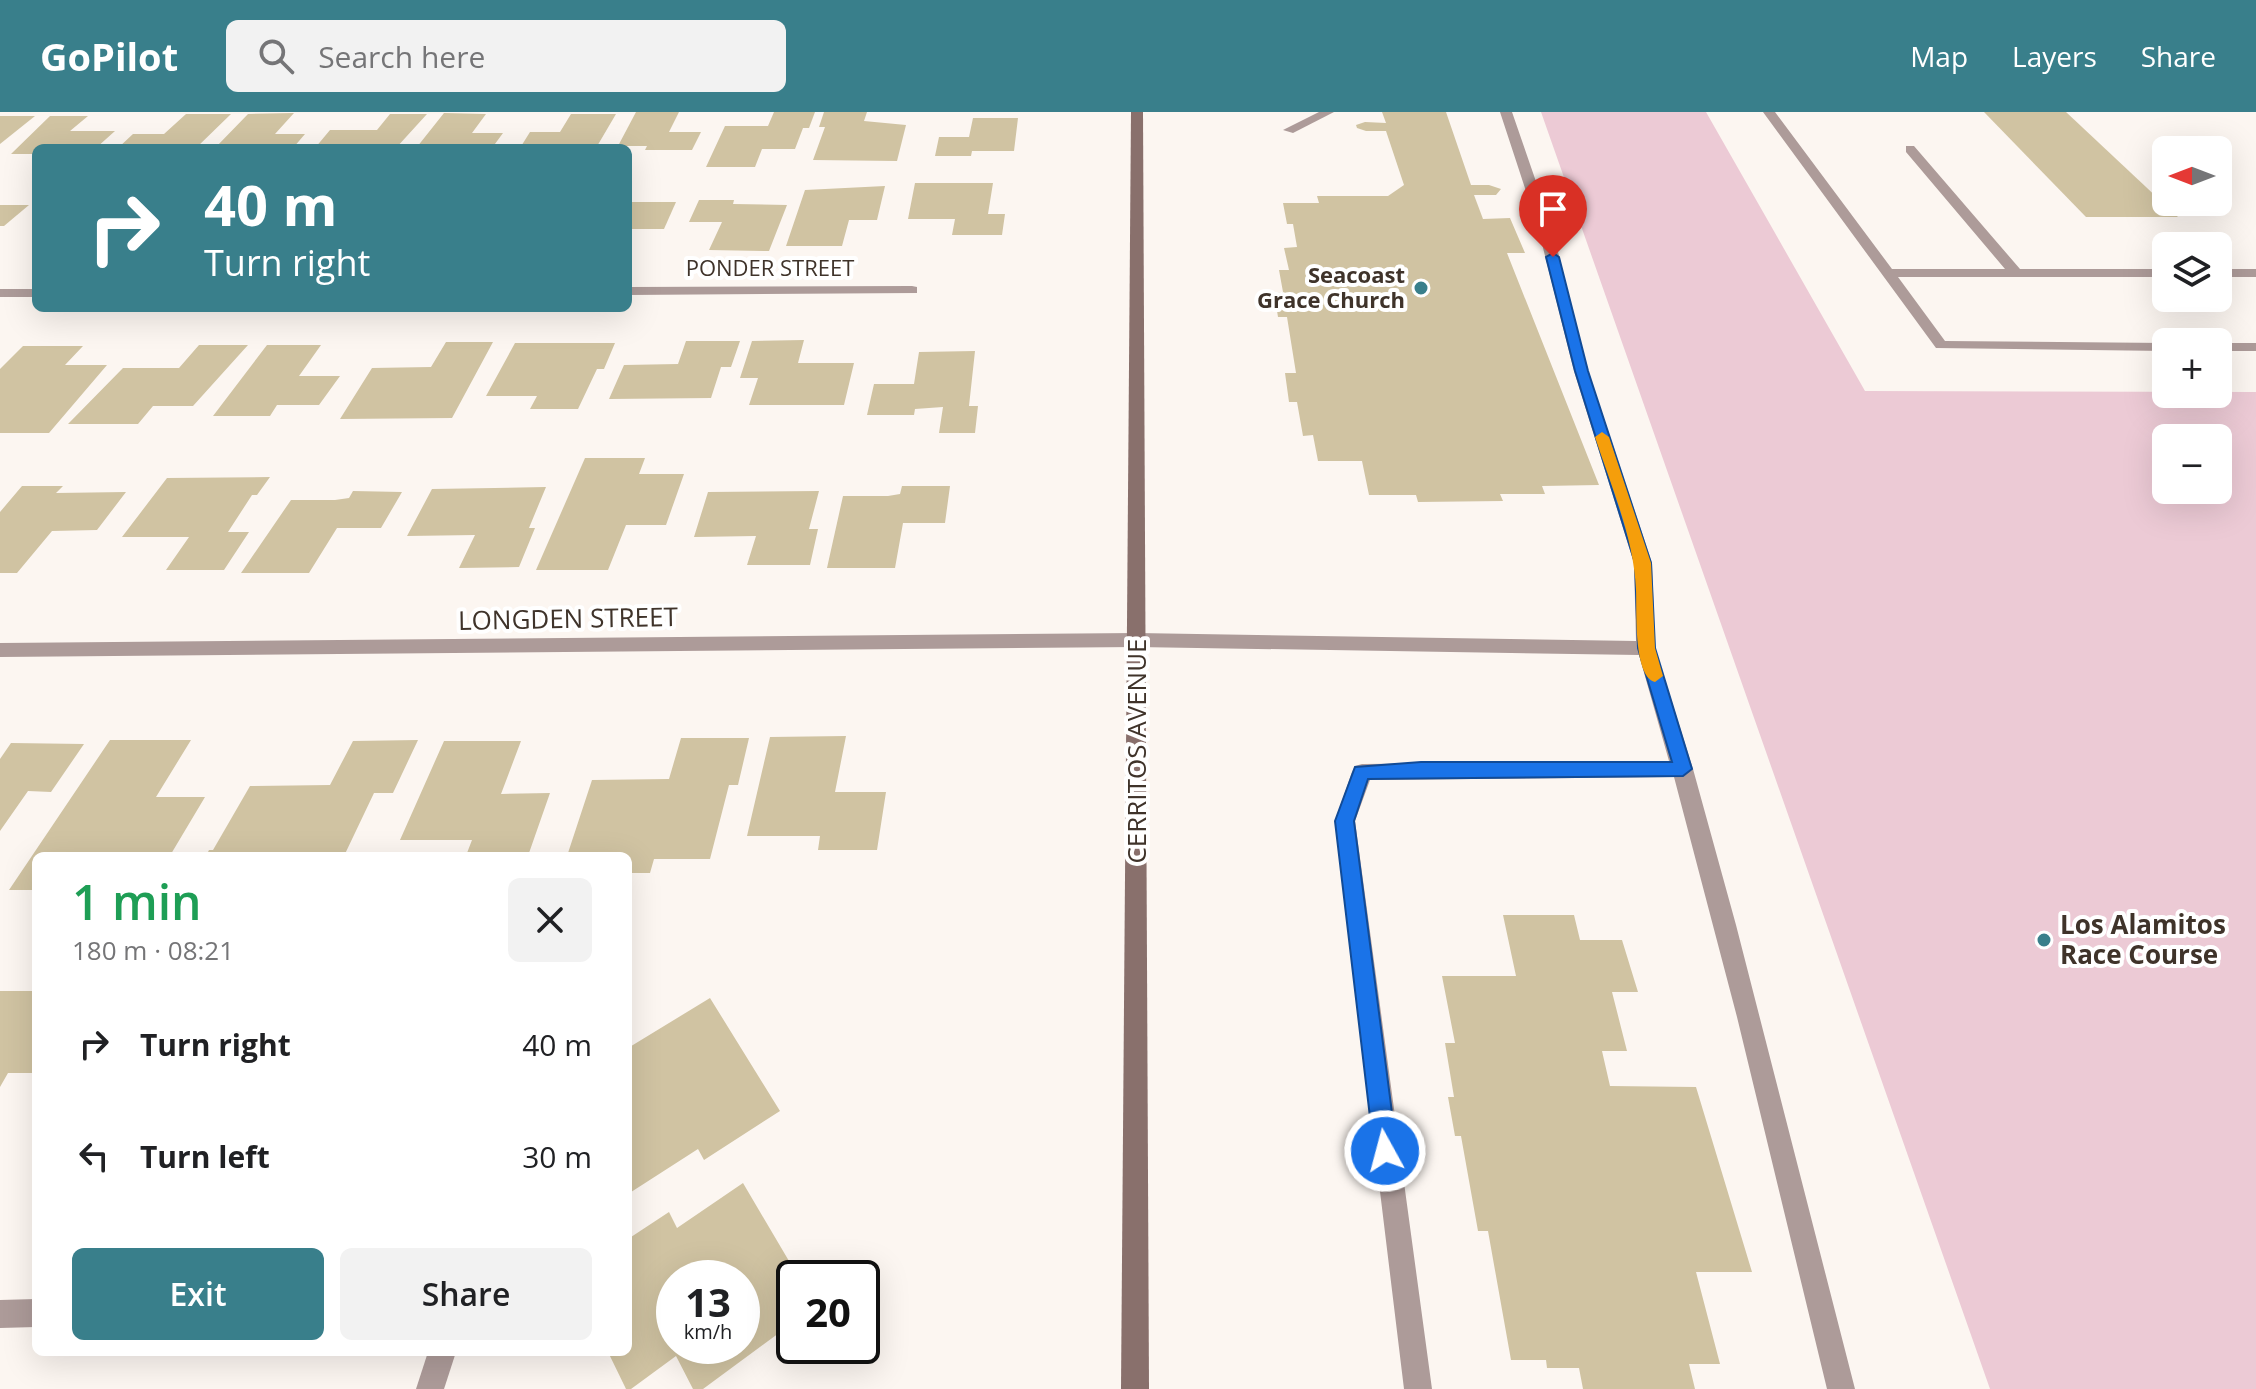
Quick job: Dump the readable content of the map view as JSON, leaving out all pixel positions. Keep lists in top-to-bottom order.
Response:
{
  "streets": {
    "main road": ["CERRITOS AVENUE"],
    "street": ["PONDER STREET", "LONGDEN STREET"]
  },
  "crossings": [
    ["LONGDEN STREET", "CERRITOS AVENUE"]
  ],
  "places": ["Seacoast Grace Church", "Los Alamitos Race Course"],
  "north": "left",
  "page": {
    "header": "GoPilot",
    "search": "Search here",
    "nav": ["Map", "Layers", "Share"],
    "map_buttons": ["+", "−"],
    "turn": ["40 m", "Turn right"],
    "heading": ["1 min", "180 m · 08:21"],
    "list": [
      {
        "name": "Turn right",
        "value": "40 m"
      },
      {
        "name": "Turn left",
        "value": "30 m"
      }
    ],
    "buttons": ["Exit", "Share"],
    "speed": "13 km/h",
    "limit": "20"
  }
}
